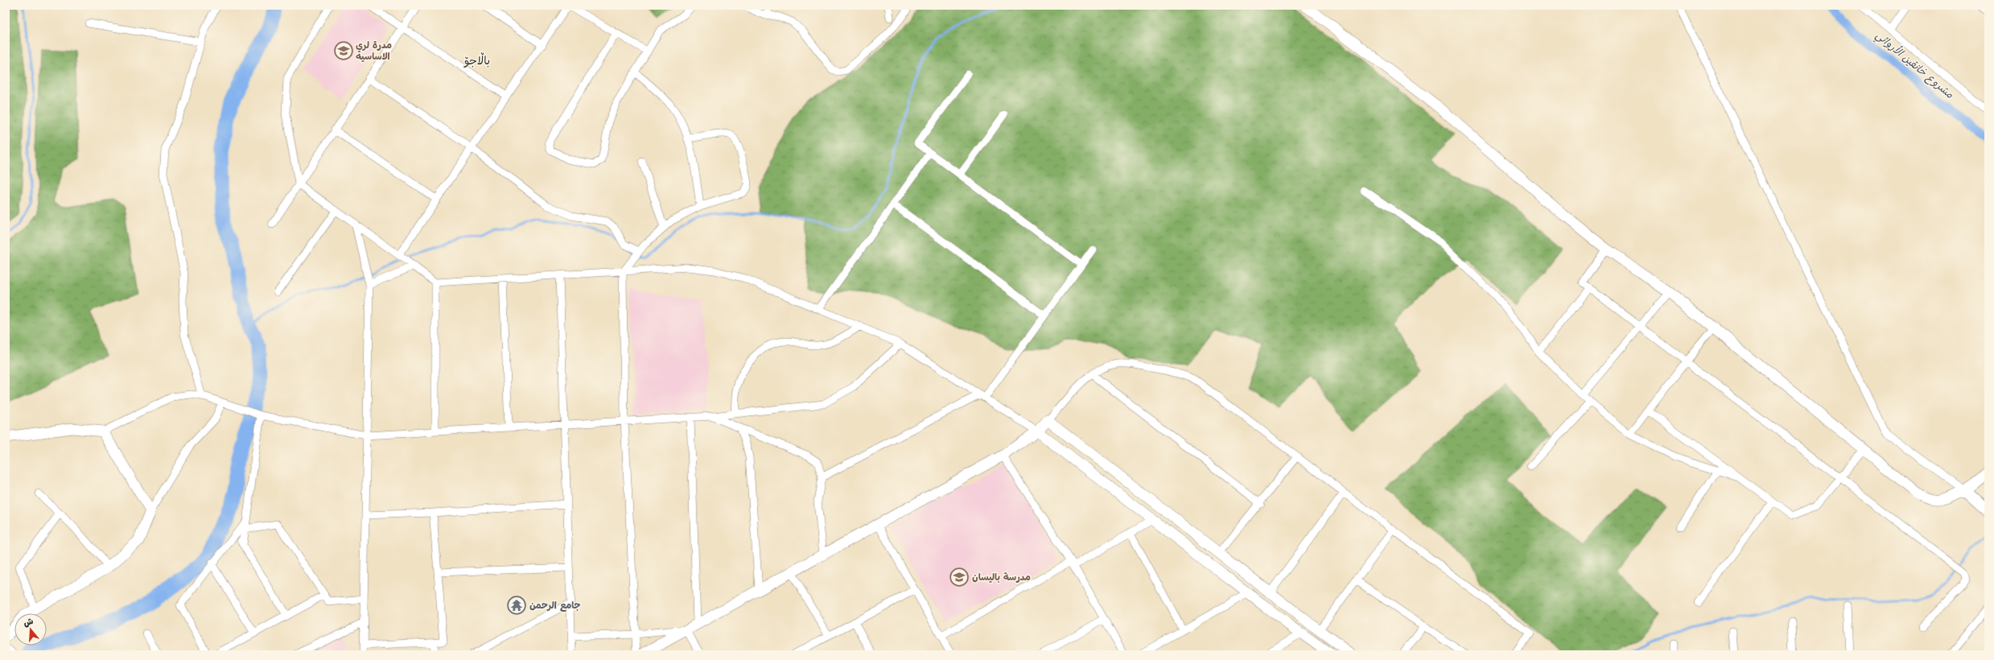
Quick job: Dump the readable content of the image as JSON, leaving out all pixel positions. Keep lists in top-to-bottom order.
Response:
{
  "districts": ["باڵاجۆ"],
  "water": ["مشروع خانقين الأروائي"],
  "places": {
    "school or university": ["مدرة لري الاساسیه", "مدرسة بالیسان"],
    "temple": ["جامع الرحمن"]
  },
  "north": "top"
}
